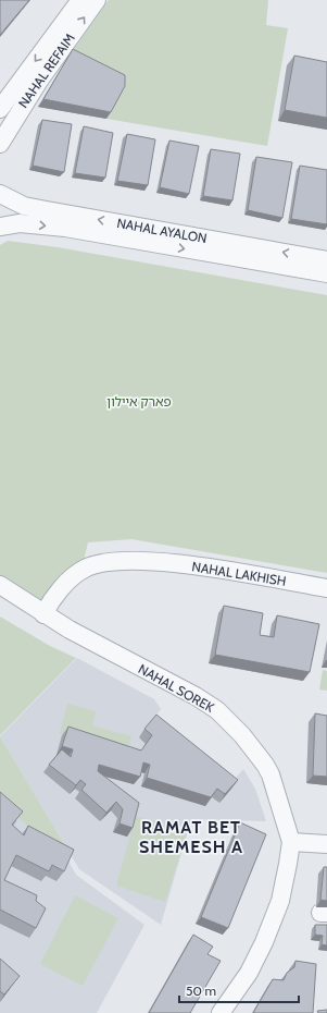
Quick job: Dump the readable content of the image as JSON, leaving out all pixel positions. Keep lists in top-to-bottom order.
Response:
{
  "streets": {
    "street": [
      "NAHAL REFAIM",
      "NAHAL AYALON",
      "NAHAL LAKHISH",
      "NAHAL SOREK"
    ]
  },
  "crossings": [
    ["NAHAL LAKHISH", "NAHAL SOREK"]
  ],
  "districts": ["RAMAT BET SHEMESH A"],
  "parks": ["פארק איילון"],
  "scale_bar": "50 m"
}
